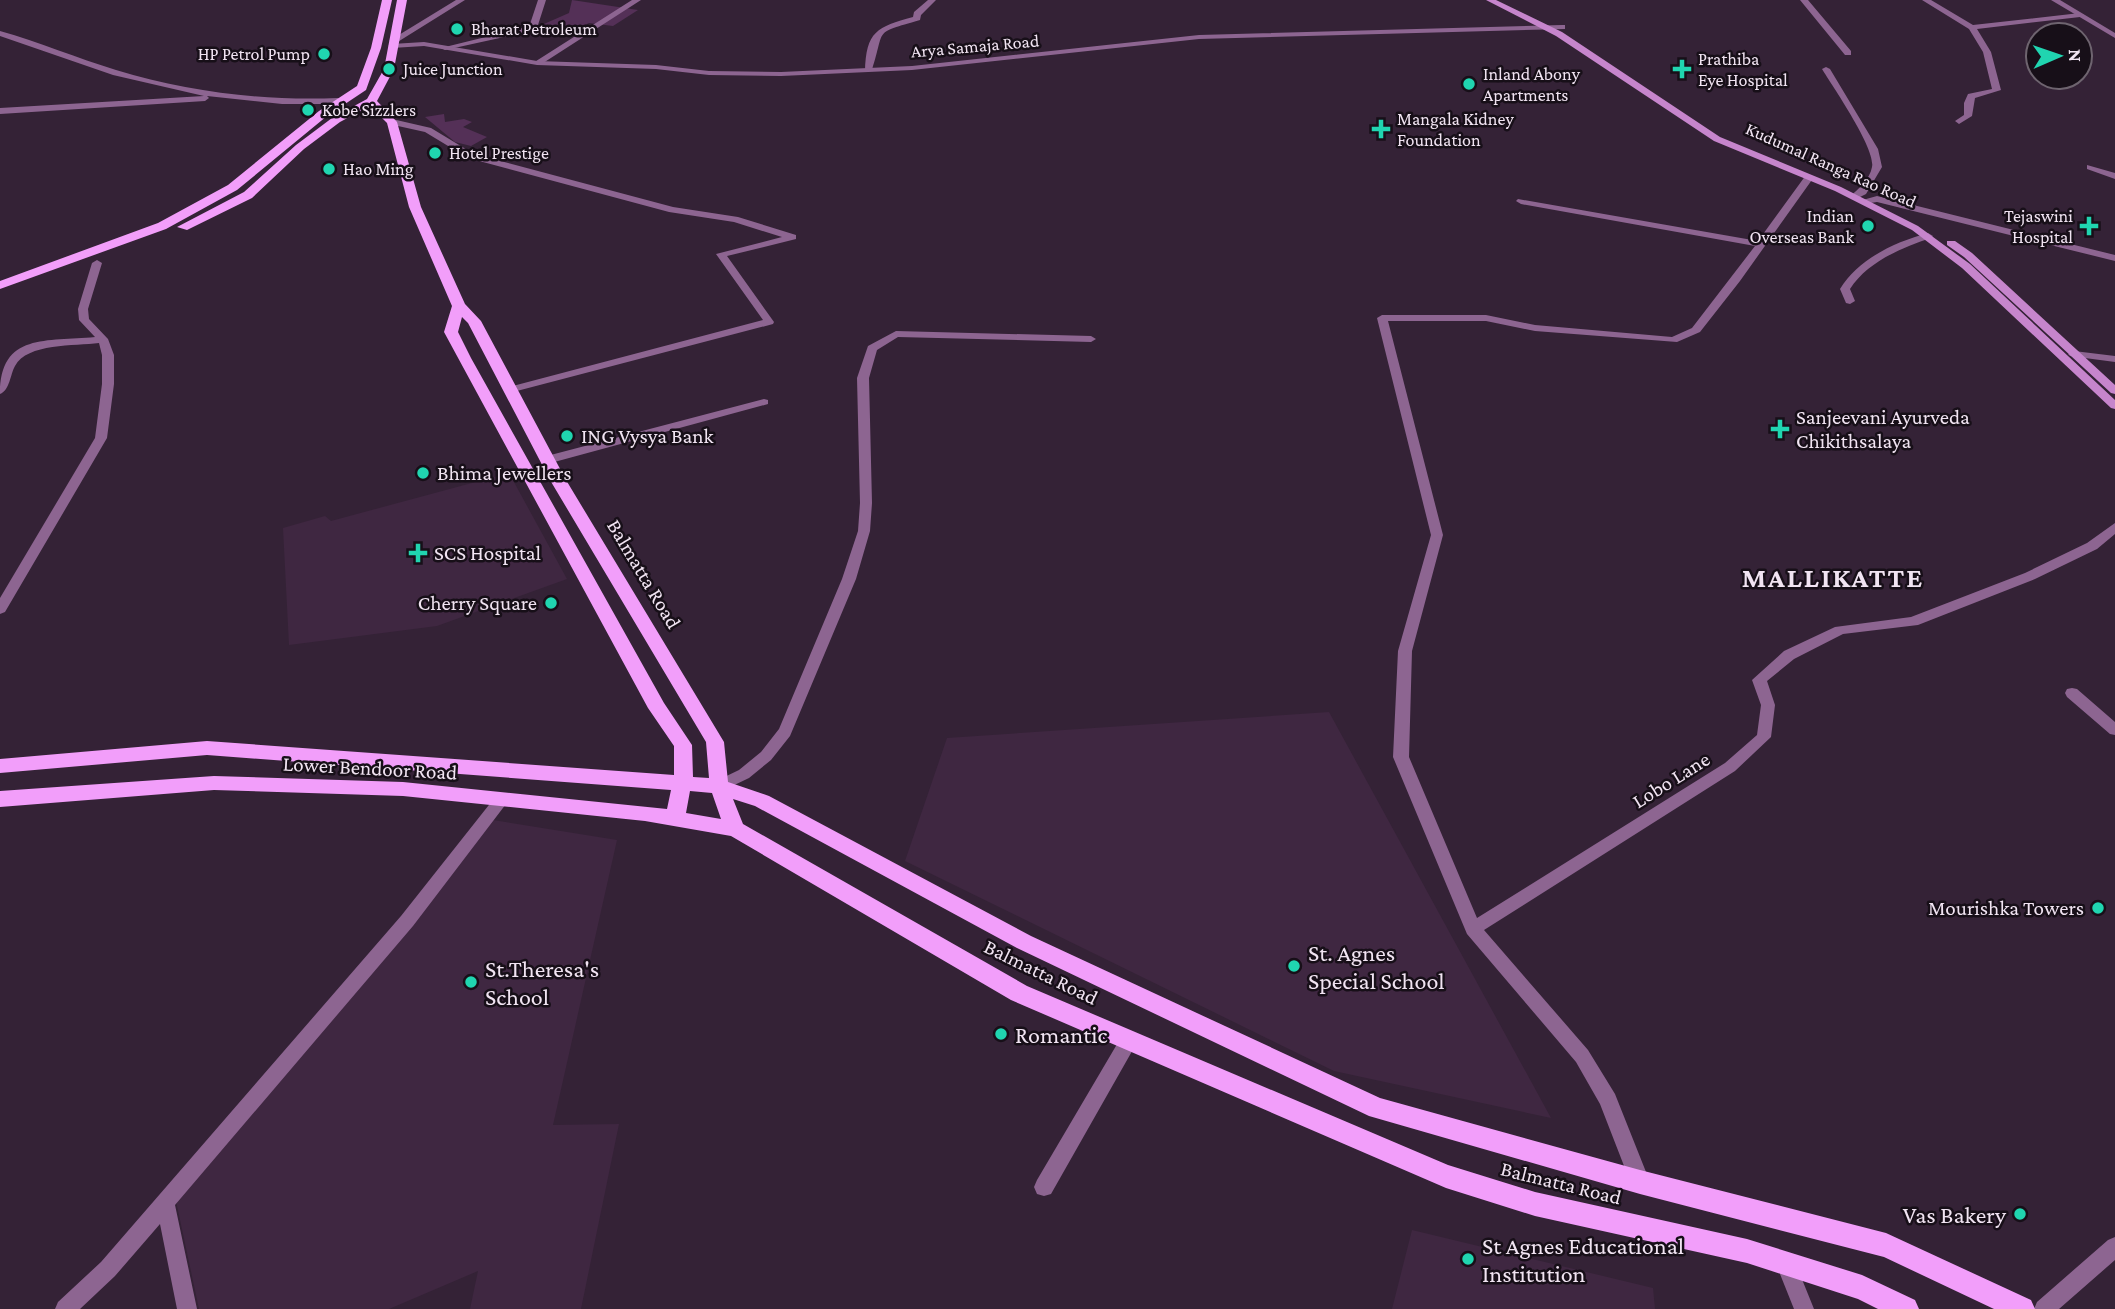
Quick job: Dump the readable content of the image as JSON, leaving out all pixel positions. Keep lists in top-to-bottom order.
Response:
{
  "streets": {
    "main road": ["Kudumal Ranga Rao Road", "Balmatta Road", "Lower Bendoor Road"],
    "street": ["Arya Samaja Road", "Lobo Lane"]
  },
  "crossings": [
    ["Arya Samaja Road", "Kudumal Ranga Rao Road"],
    ["Balmatta Road", "Lower Bendoor Road"]
  ],
  "districts": ["MALLIKATTE"],
  "places": {
    "other": [
      "Bharat Petroleum",
      "HP Petrol Pump",
      "Juice Junction",
      "Inland Abony Apartments",
      "Kobe Sizzlers",
      "Hotel Prestige",
      "Hao Ming",
      "Indian Overseas Bank",
      "ING Vysya Bank",
      "Bhima Jewellers",
      "Cherry Square",
      "Mourishka Towers",
      "St. Agnes Special School",
      "St.Theresa's School",
      "Romantic",
      "Vas Bakery",
      "St Agnes Educational Institution"
    ],
    "health": [
      "Prathiba Eye Hospital",
      "Mangala Kidney Foundation",
      "Tejaswini Hospital",
      "Sanjeevani Ayurveda Chikithsalaya",
      "SCS Hospital"
    ]
  },
  "north": "right"
}
